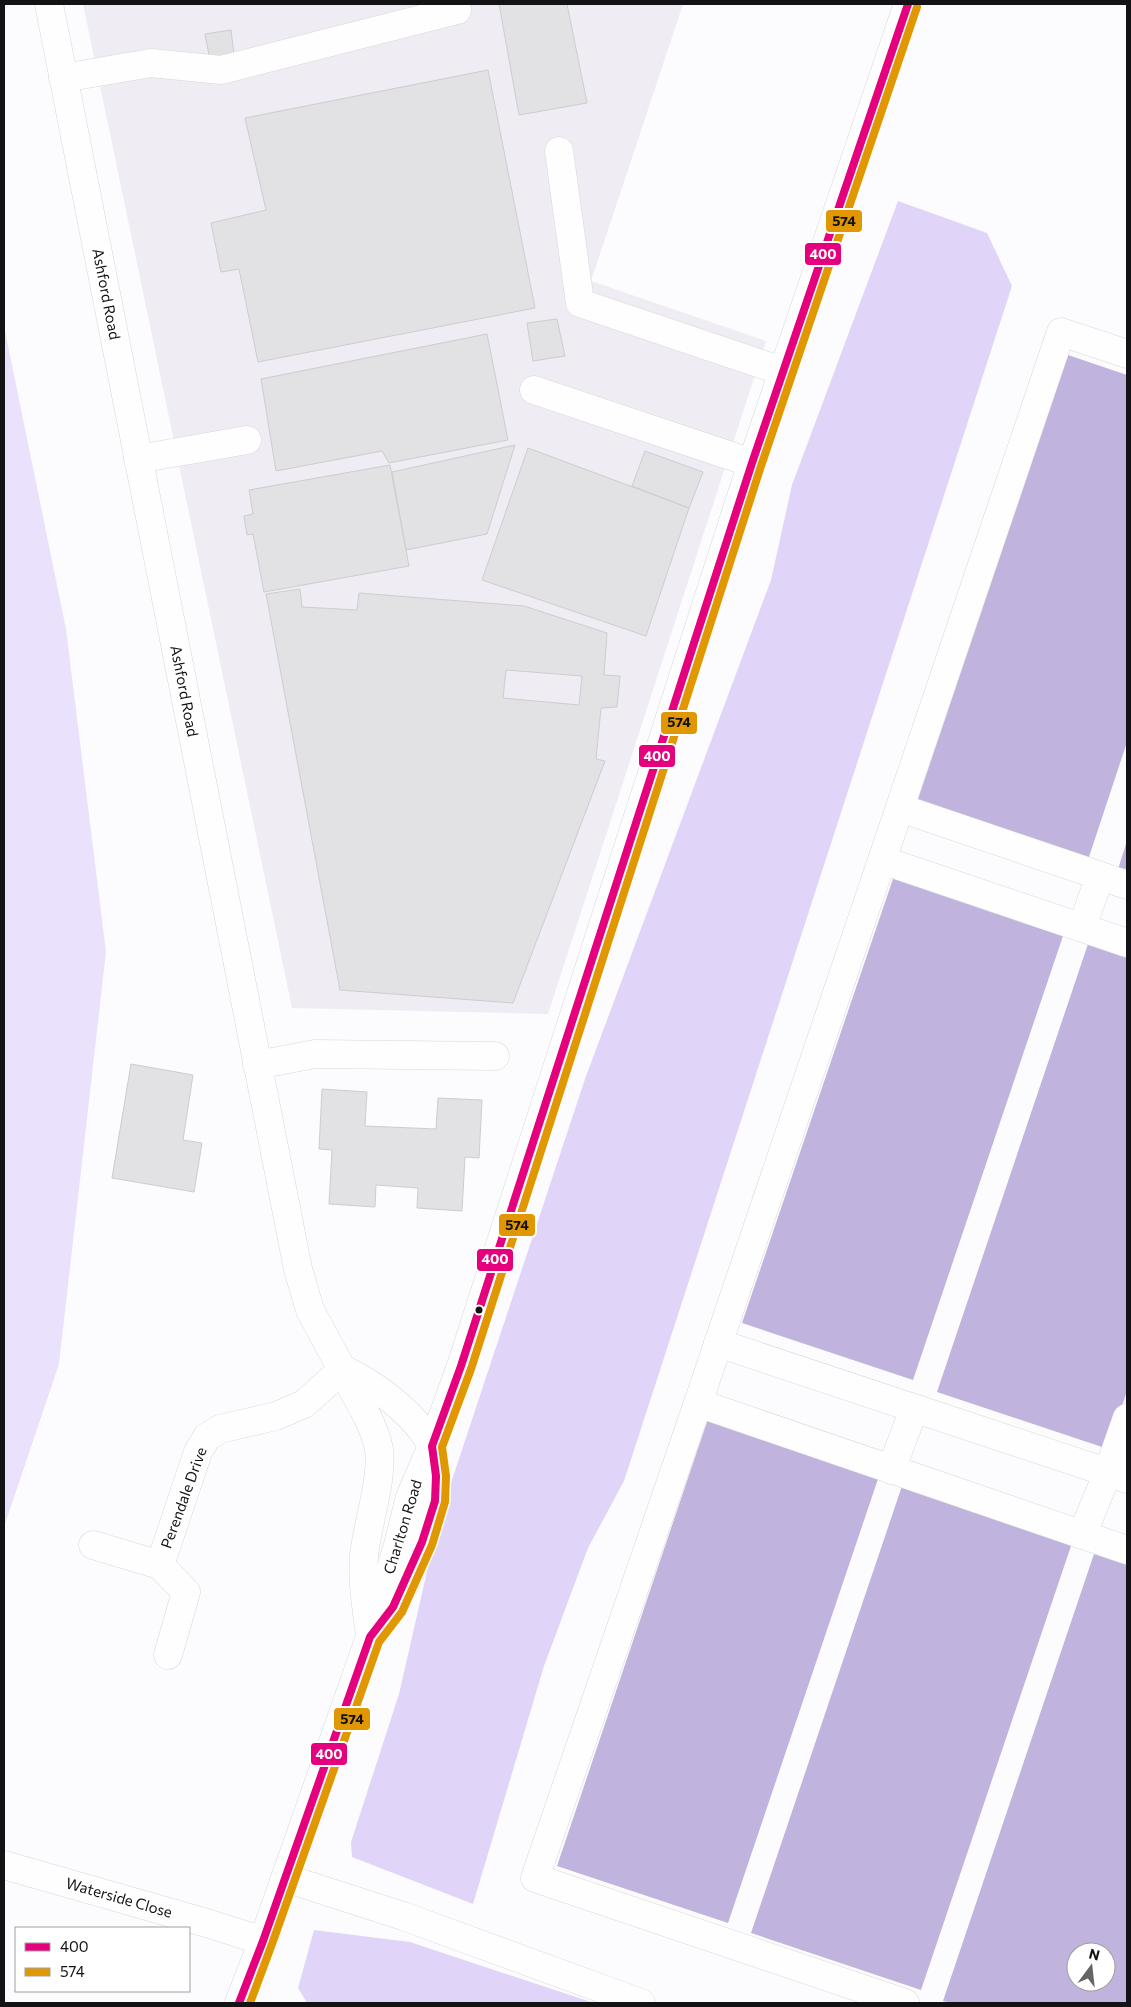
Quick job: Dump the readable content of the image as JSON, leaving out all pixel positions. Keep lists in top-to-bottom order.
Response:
{
  "streets": {
    "street": [
      "Ashford Road",
      "Perendale Drive",
      "Charlton Road",
      "Waterside Close"
    ]
  },
  "crossings": [
    ["Ashford Road", "Perendale Drive"],
    ["Ashford Road", "Charlton Road"],
    ["Charlton Road", "Waterside Close"]
  ],
  "lines": ["transit line 400", "transit line 574"],
  "legend": ["400", "574"],
  "north": "top"
}
